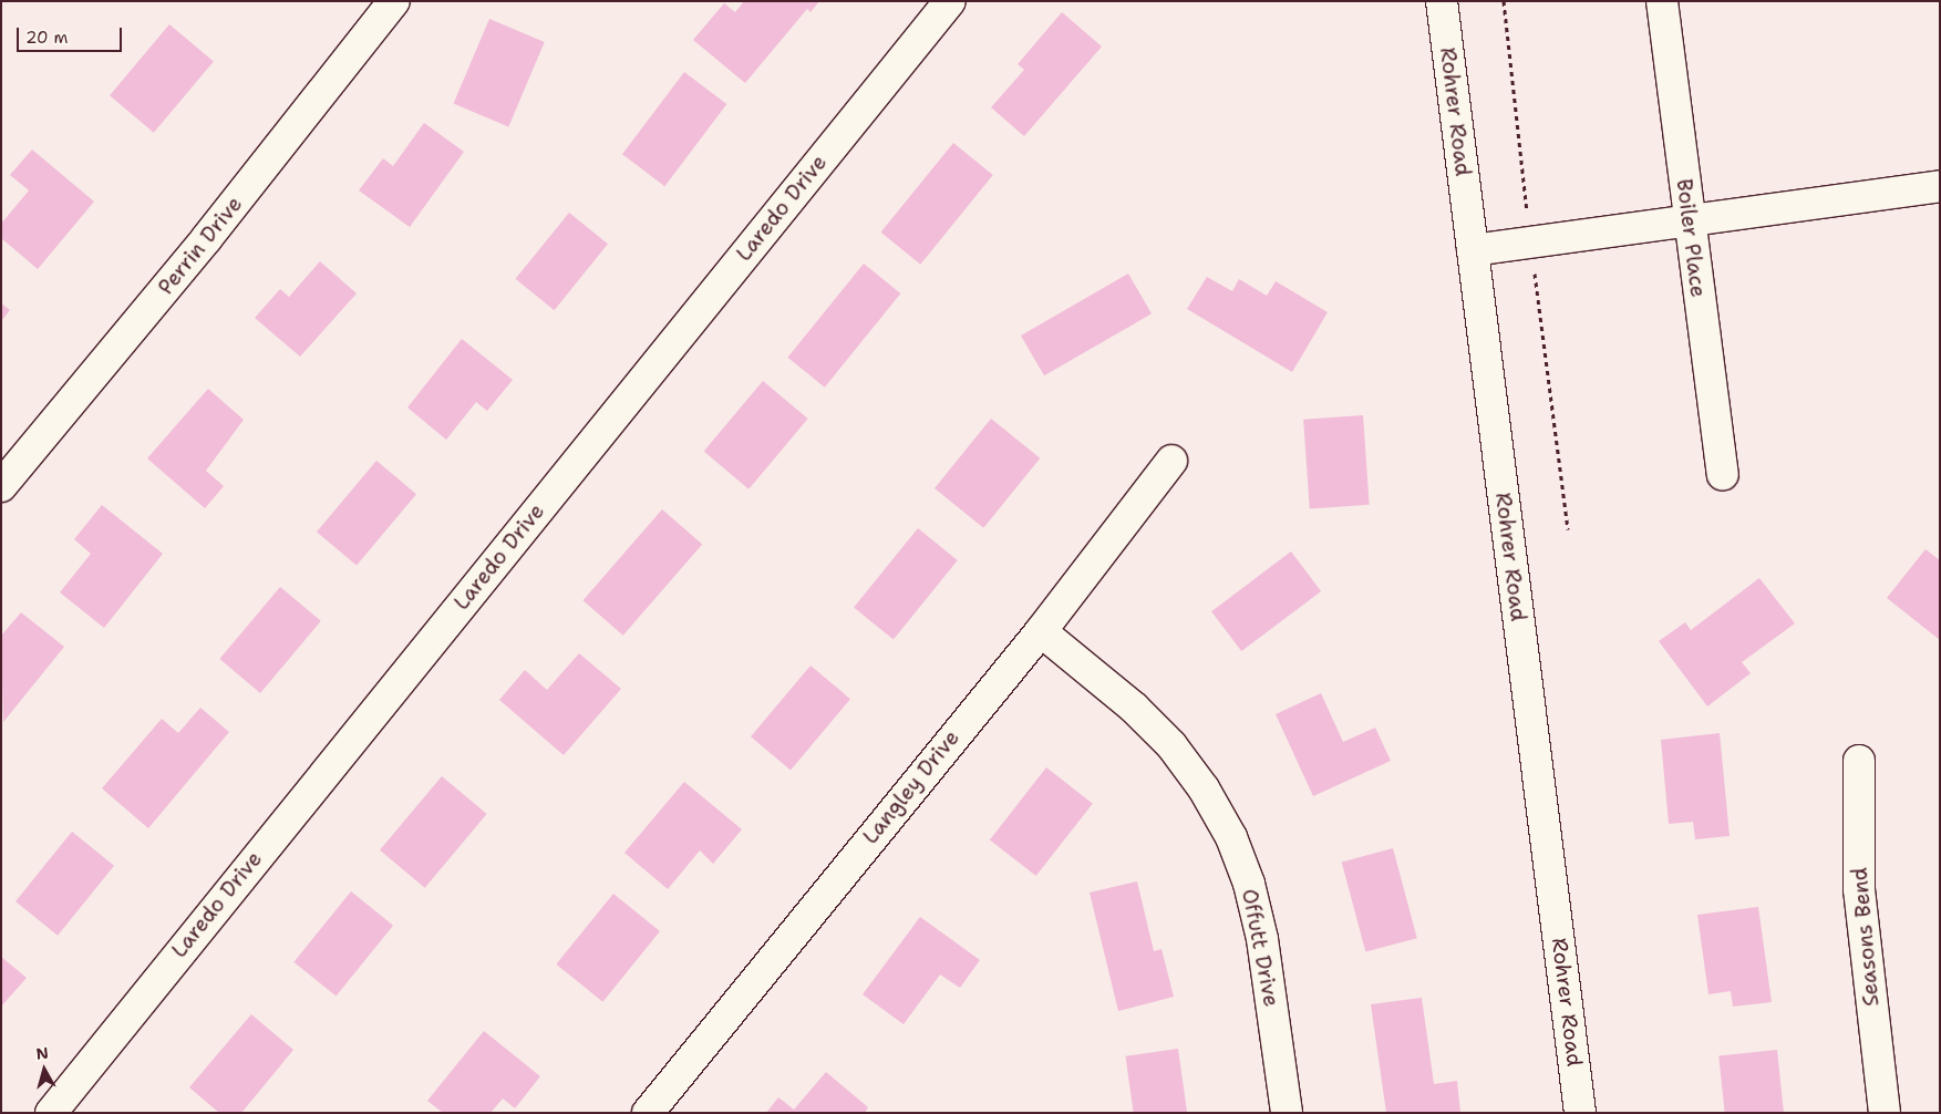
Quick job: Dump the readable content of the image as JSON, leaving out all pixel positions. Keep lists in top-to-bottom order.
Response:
{
  "streets": {
    "street": [
      "Rohrer Road",
      "Laredo Drive",
      "Boiler Place",
      "Perrin Drive",
      "Langley Drive",
      "Seasons Bend",
      "Offutt Drive"
    ]
  },
  "crossings": [
    ["Langley Drive", "Offutt Drive"]
  ],
  "scale_bar": "20 m",
  "north": "top"
}
